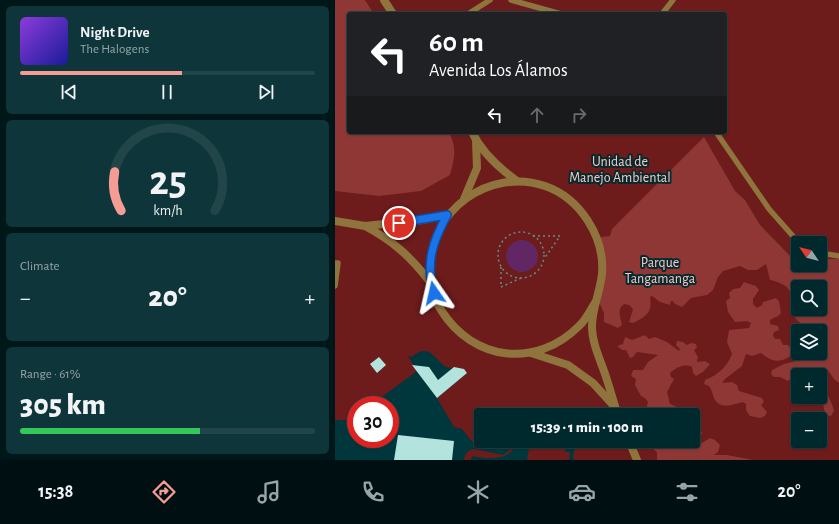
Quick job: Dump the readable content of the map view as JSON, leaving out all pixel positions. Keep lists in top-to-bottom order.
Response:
{
  "parks": ["Unidad de Manejo Ambiental", "Parque Tangamanga"],
  "north": "top left",
  "page": {
    "turn": ["60 m", "Avenida Los Álamos"],
    "song": ["Night Drive", "The Halogens"],
    "tile": [
      "Climate",
      ["Range · 61%", "305 km"]
    ],
    "map_buttons": ["+", "−"],
    "heat": ["−", "20°", "+"],
    "limit": "30",
    "trip": "15:39 · 1 min · 100 m",
    "tabs": ["15:38", "20°"],
    "gauge": ["25", "km/h"]
  }
}
